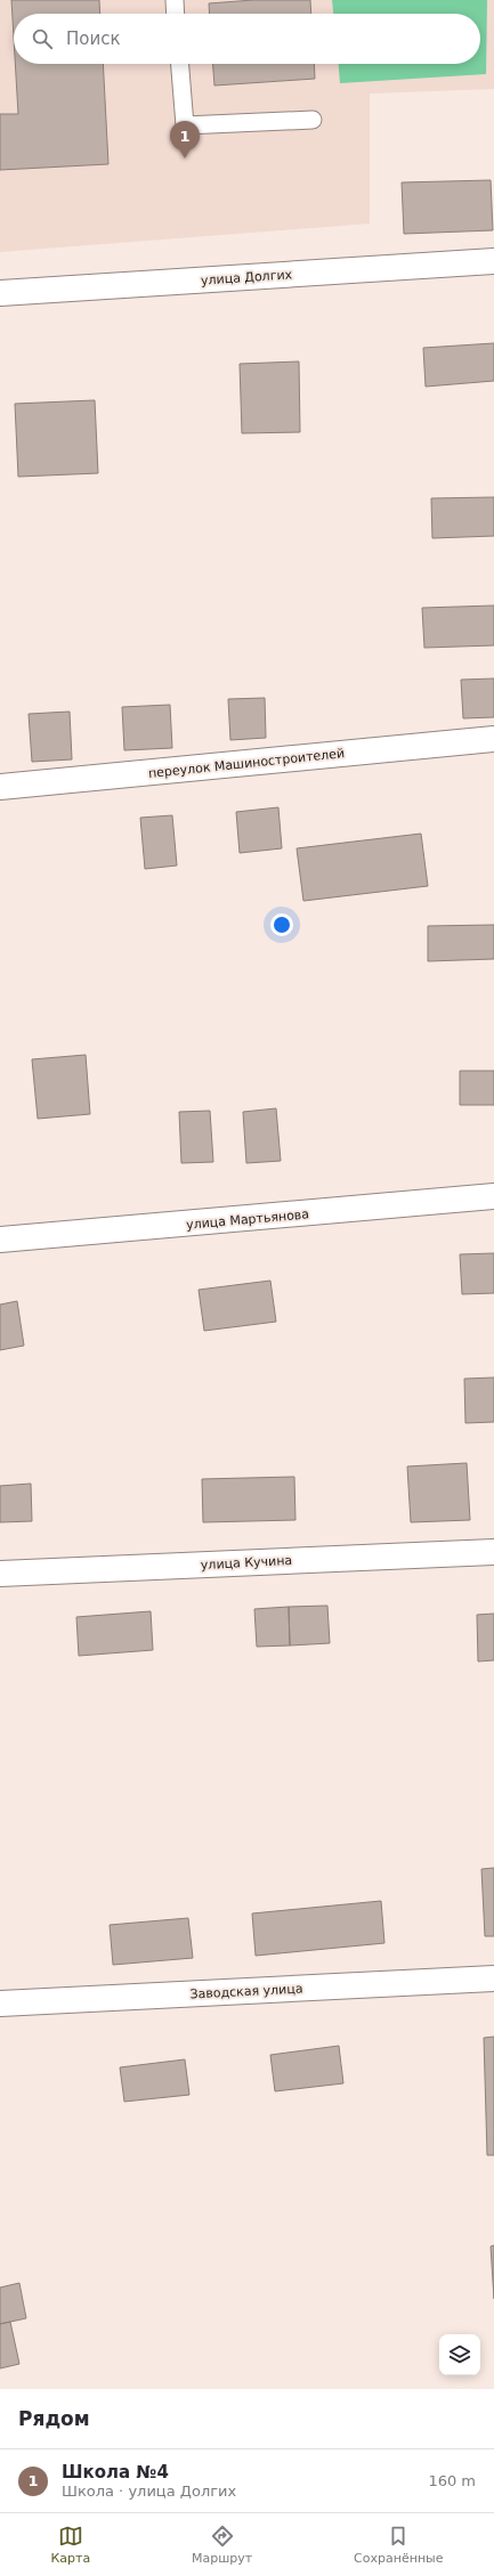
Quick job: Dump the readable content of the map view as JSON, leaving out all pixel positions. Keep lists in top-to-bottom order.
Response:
{
  "streets": {
    "street": [
      "улица Долгих",
      "переулок Машиностроителей",
      "улица Мартьянова",
      "улица Кучина",
      "Заводская улица"
    ]
  },
  "page": {
    "search": "Поиск",
    "pins": "1",
    "heading": "Рядом",
    "list": [
      {
        "mark": "1",
        "name": "Школа №4",
        "note": "Школа · улица Долгих",
        "value": "160 m"
      }
    ],
    "nav": ["Карта", "Маршрут", "Сохранённые"]
  }
}
